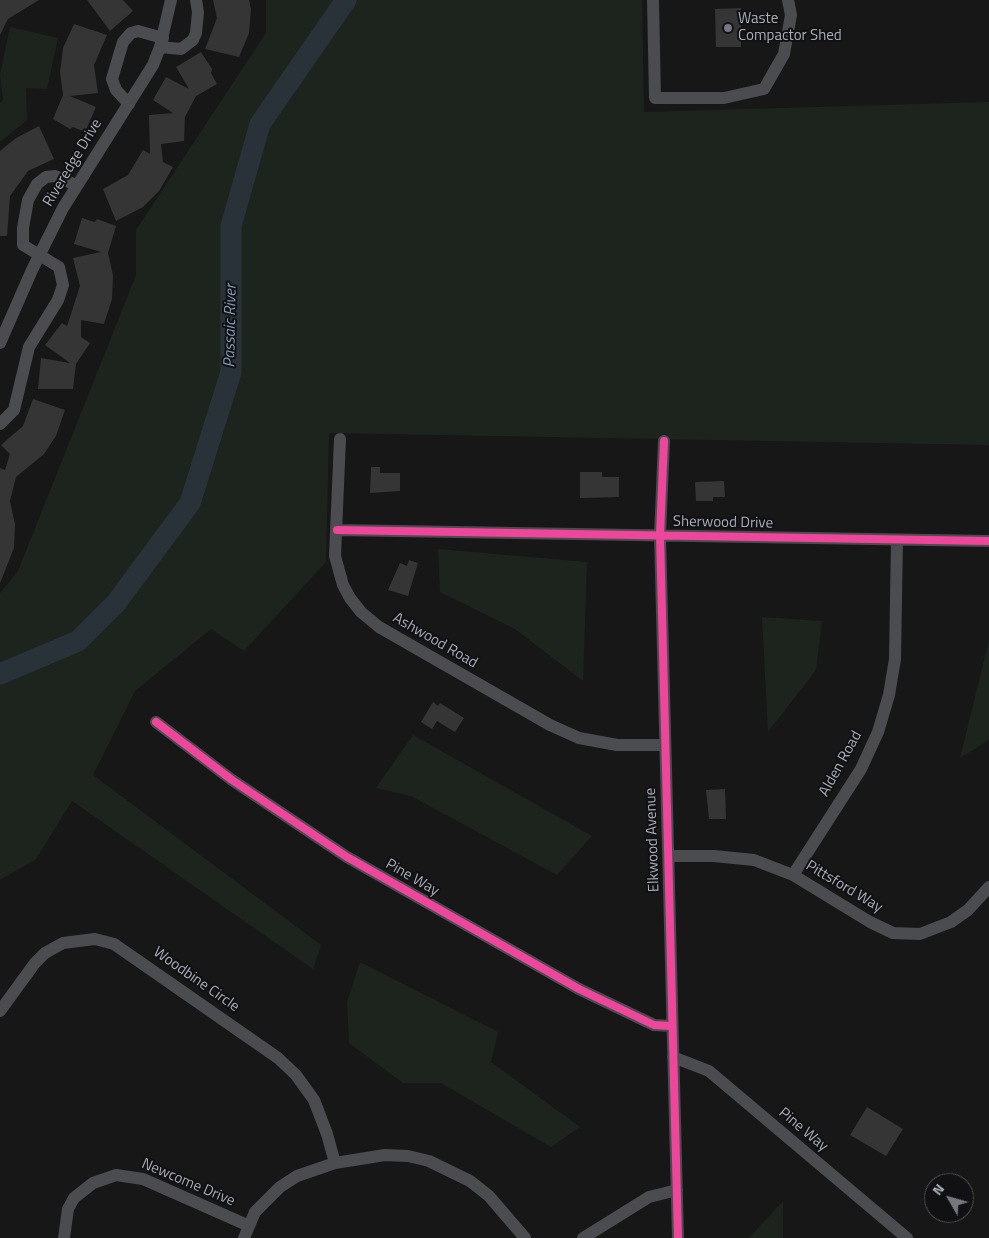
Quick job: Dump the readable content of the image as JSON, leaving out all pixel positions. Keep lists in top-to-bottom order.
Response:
{
  "streets": {
    "street": [
      "Riveredge Drive",
      "Sherwood Drive",
      "Ashwood Road",
      "Alden Road",
      "Elkwood Avenue",
      "Pine Way",
      "Pittsford Way",
      "Woodbine Circle",
      "Newcome Drive"
    ]
  },
  "crossings": [
    ["Sherwood Drive", "Ashwood Road"],
    ["Sherwood Drive", "Alden Road"],
    ["Sherwood Drive", "Elkwood Avenue"],
    ["Ashwood Road", "Elkwood Avenue"],
    ["Alden Road", "Pittsford Way"],
    ["Elkwood Avenue", "Pine Way"],
    ["Elkwood Avenue", "Pittsford Way"]
  ],
  "water": ["Passaic River"],
  "places": ["Waste Compactor Shed"],
  "north": "top left"
}
